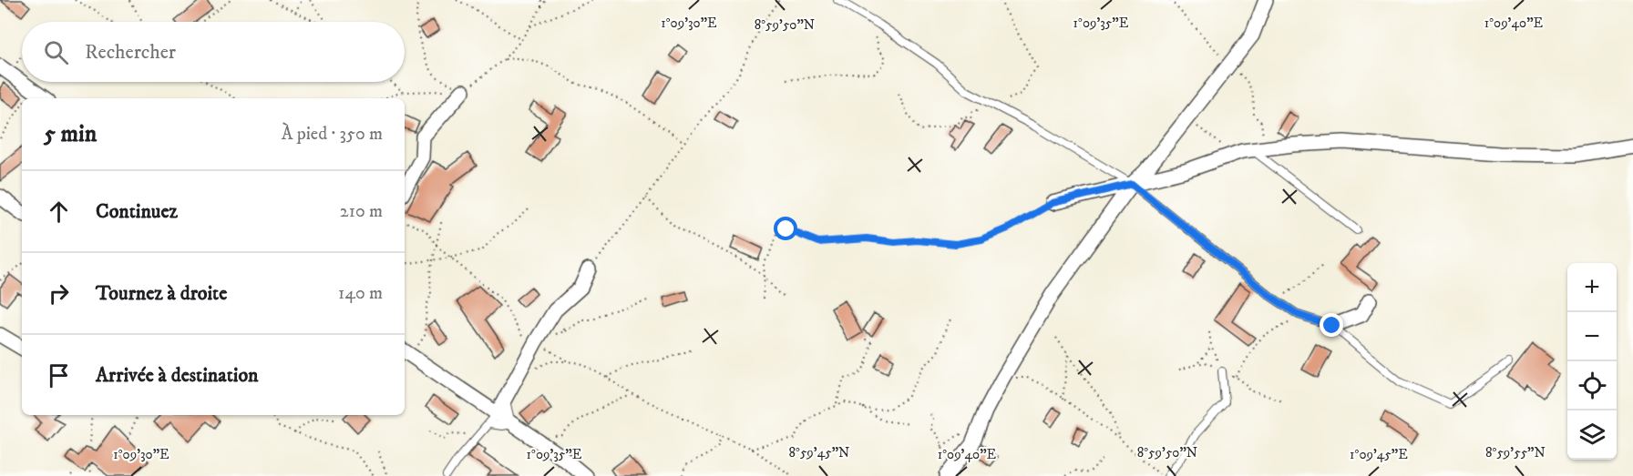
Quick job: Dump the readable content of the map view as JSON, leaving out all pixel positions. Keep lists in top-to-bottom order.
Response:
{
  "page": {
    "search": "Rechercher",
    "heading": ["5 min", "À pied · 350 m"],
    "list": [
      ["Continuez", "210 m"],
      ["Tournez à droite", "140 m"],
      "Arrivée à destination"
    ],
    "map_buttons": ["+", "−"]
  },
  "coordinates": [
    "1°09'30\"E",
    "1°09'35\"E",
    "1°09'40\"E",
    "8°59'50\"N",
    "8°59'45\"N",
    "8°59'55\"N",
    "1°09'45\"E"
  ]
}
